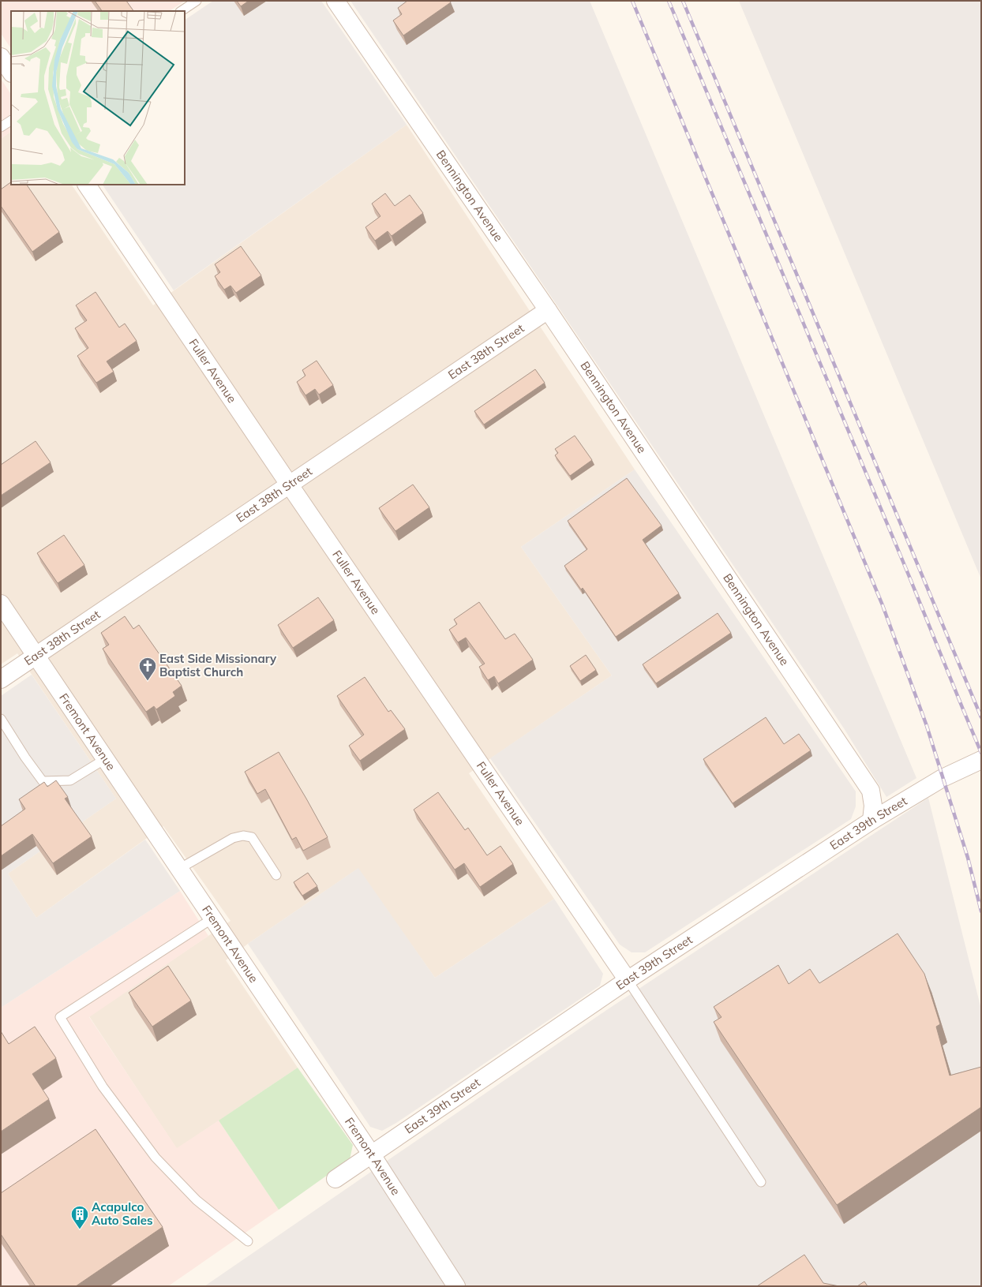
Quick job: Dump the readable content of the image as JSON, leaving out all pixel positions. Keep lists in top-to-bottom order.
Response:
{
  "streets": {
    "street": [
      "Bennington Avenue",
      "East 38th Street",
      "Fuller Avenue",
      "Fremont Avenue",
      "East 39th Street"
    ]
  },
  "crossings": [
    ["Bennington Avenue", "East 38th Street"],
    ["Bennington Avenue", "East 39th Street"],
    ["East 38th Street", "Fuller Avenue"],
    ["East 38th Street", "Fremont Avenue"],
    ["Fuller Avenue", "East 39th Street"],
    ["Fremont Avenue", "East 39th Street"]
  ],
  "places": {
    "church": ["East Side Missionary Baptist Church"],
    "building": ["Acapulco Auto Sales"]
  }
}
